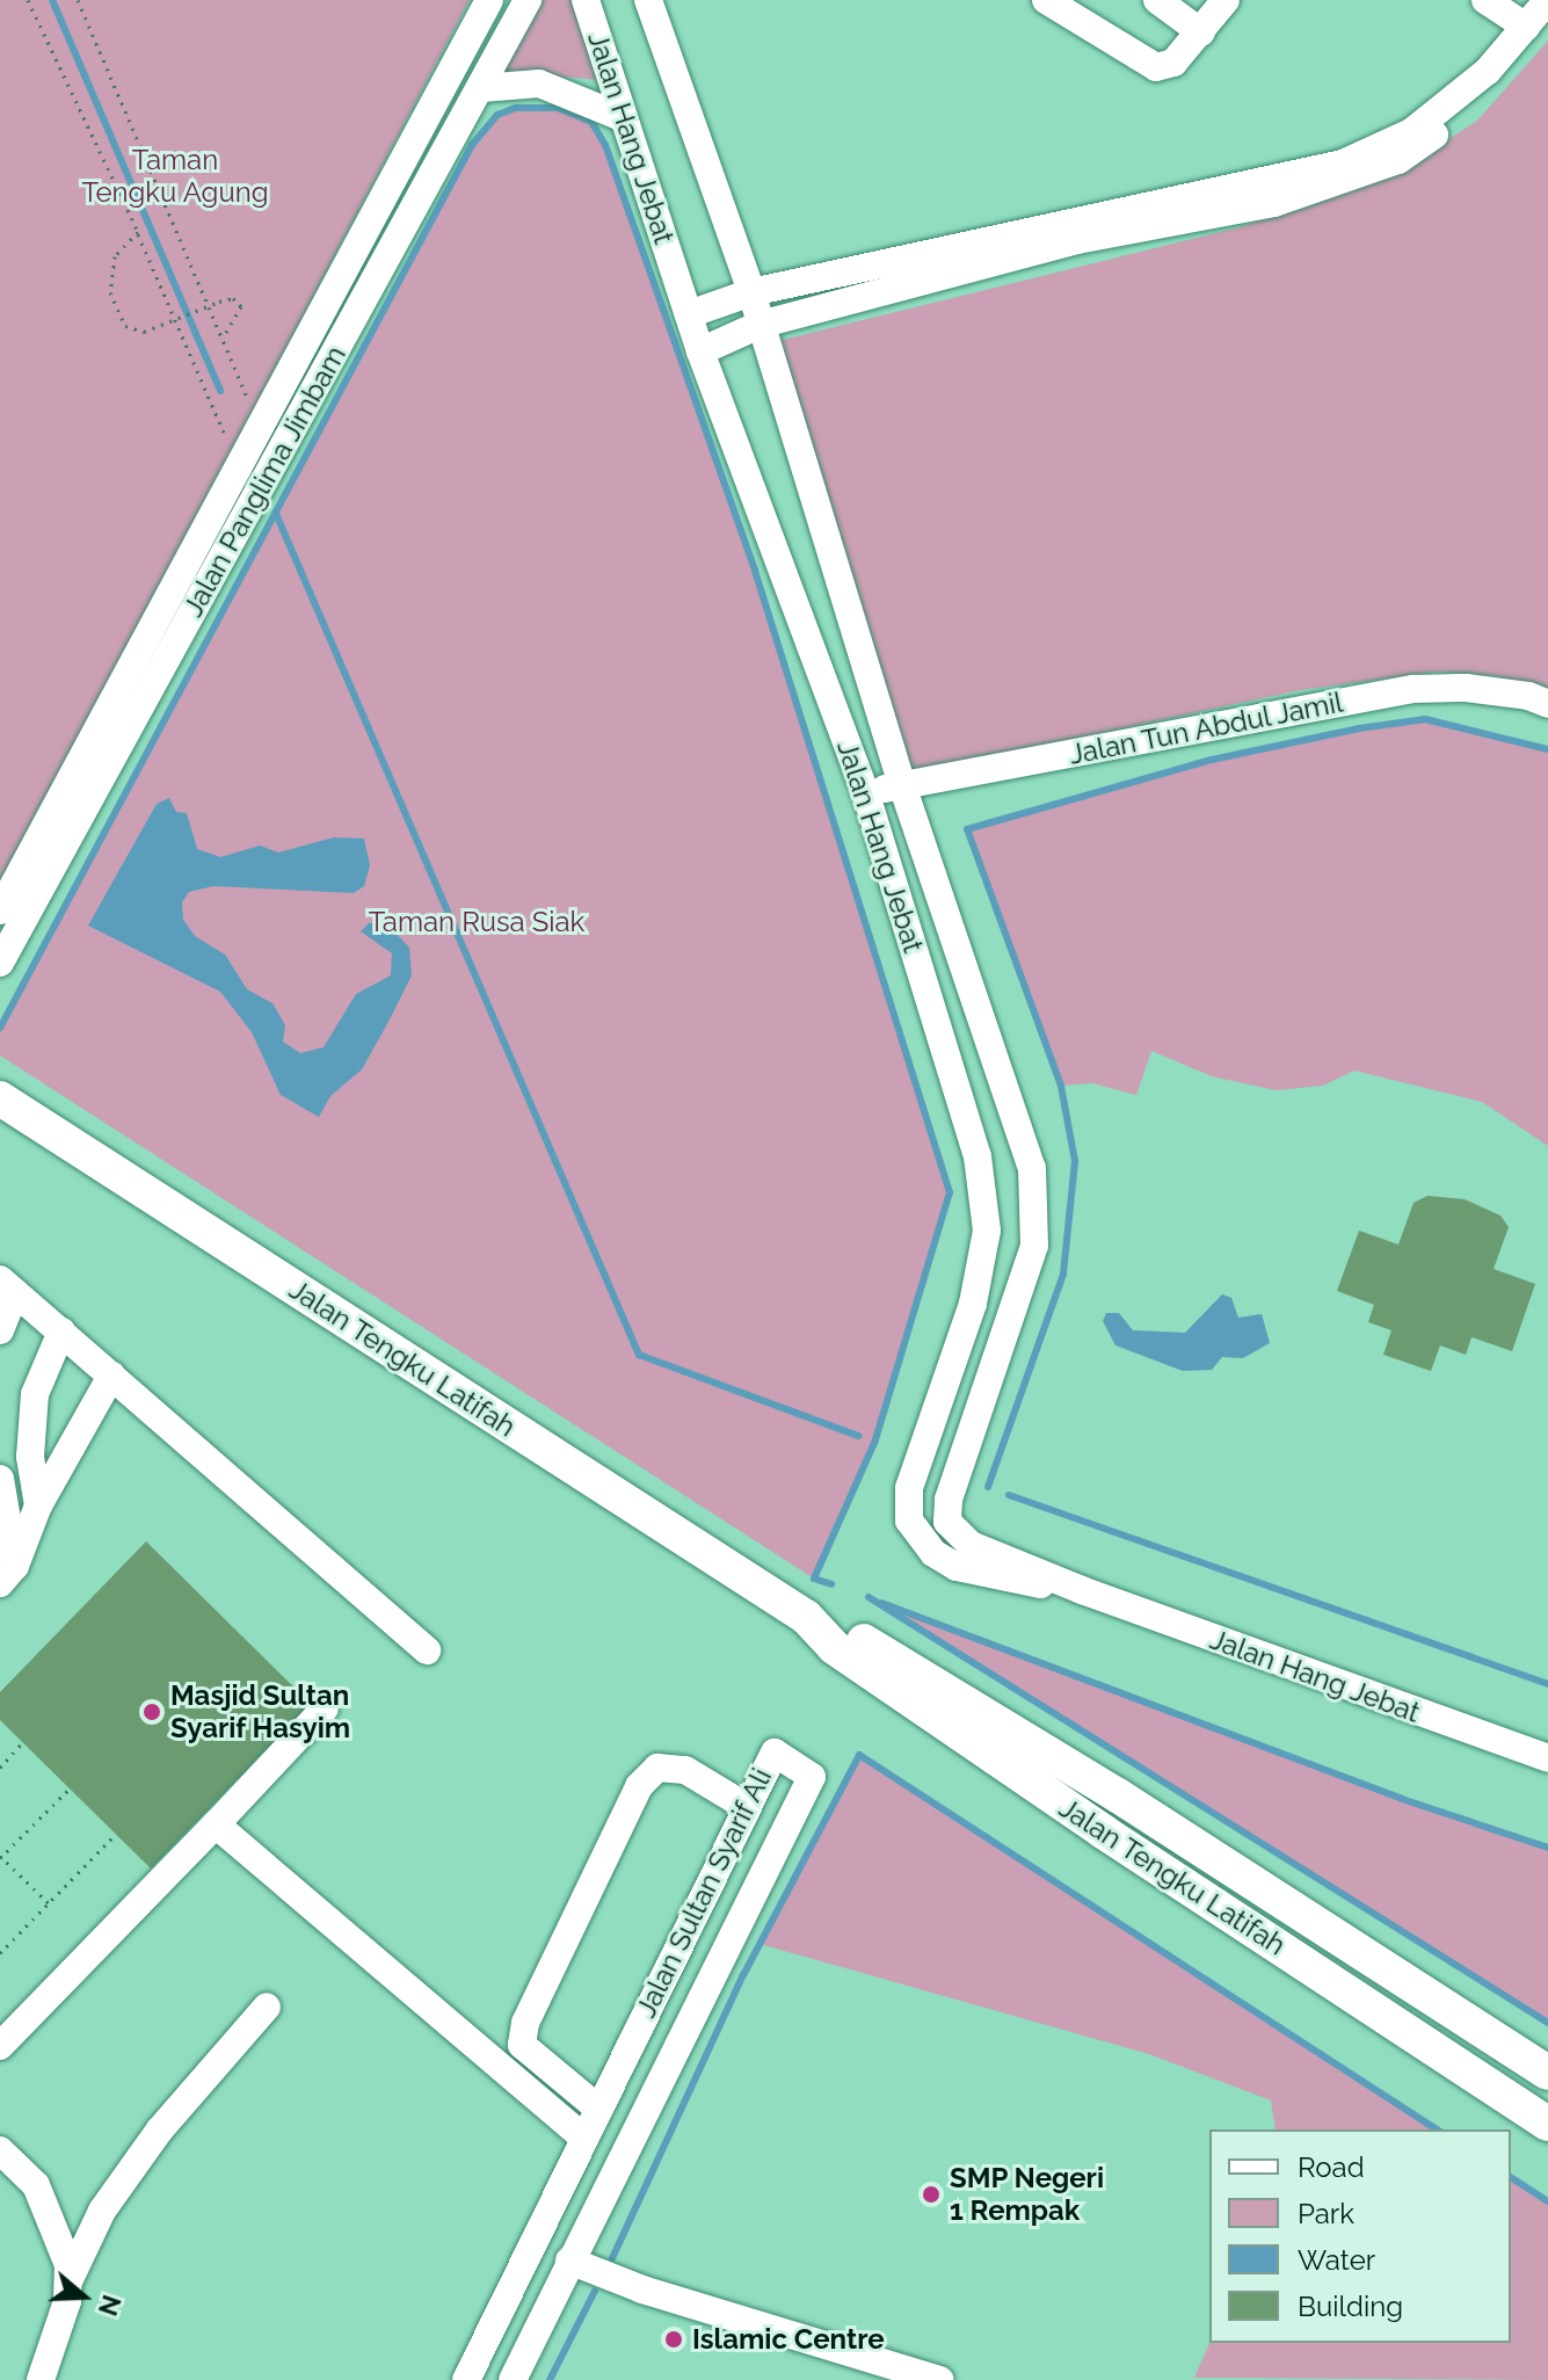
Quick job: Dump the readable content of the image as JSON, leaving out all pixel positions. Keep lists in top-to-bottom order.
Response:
{
  "streets": {
    "main road": ["Jalan Tengku Latifah"],
    "street": [
      "Jalan Hang Jebat",
      "Jalan Panglima Jimbam",
      "Jalan Tun Abdul Jamil",
      "Jalan Sultan Syarif Ali"
    ]
  },
  "crossings": [
    ["Jalan Hang Jebat", "Jalan Tun Abdul Jamil"]
  ],
  "parks": ["Taman Tengku Agung", "Taman Rusa Siak"],
  "places": ["Masjid Sultan Syarif Hasyim", "SMP Negeri 1 Rempak", "Islamic Centre"],
  "legend": [
    "Road",
    "Park",
    "Water",
    "Building"
  ],
  "north": "right"
}
